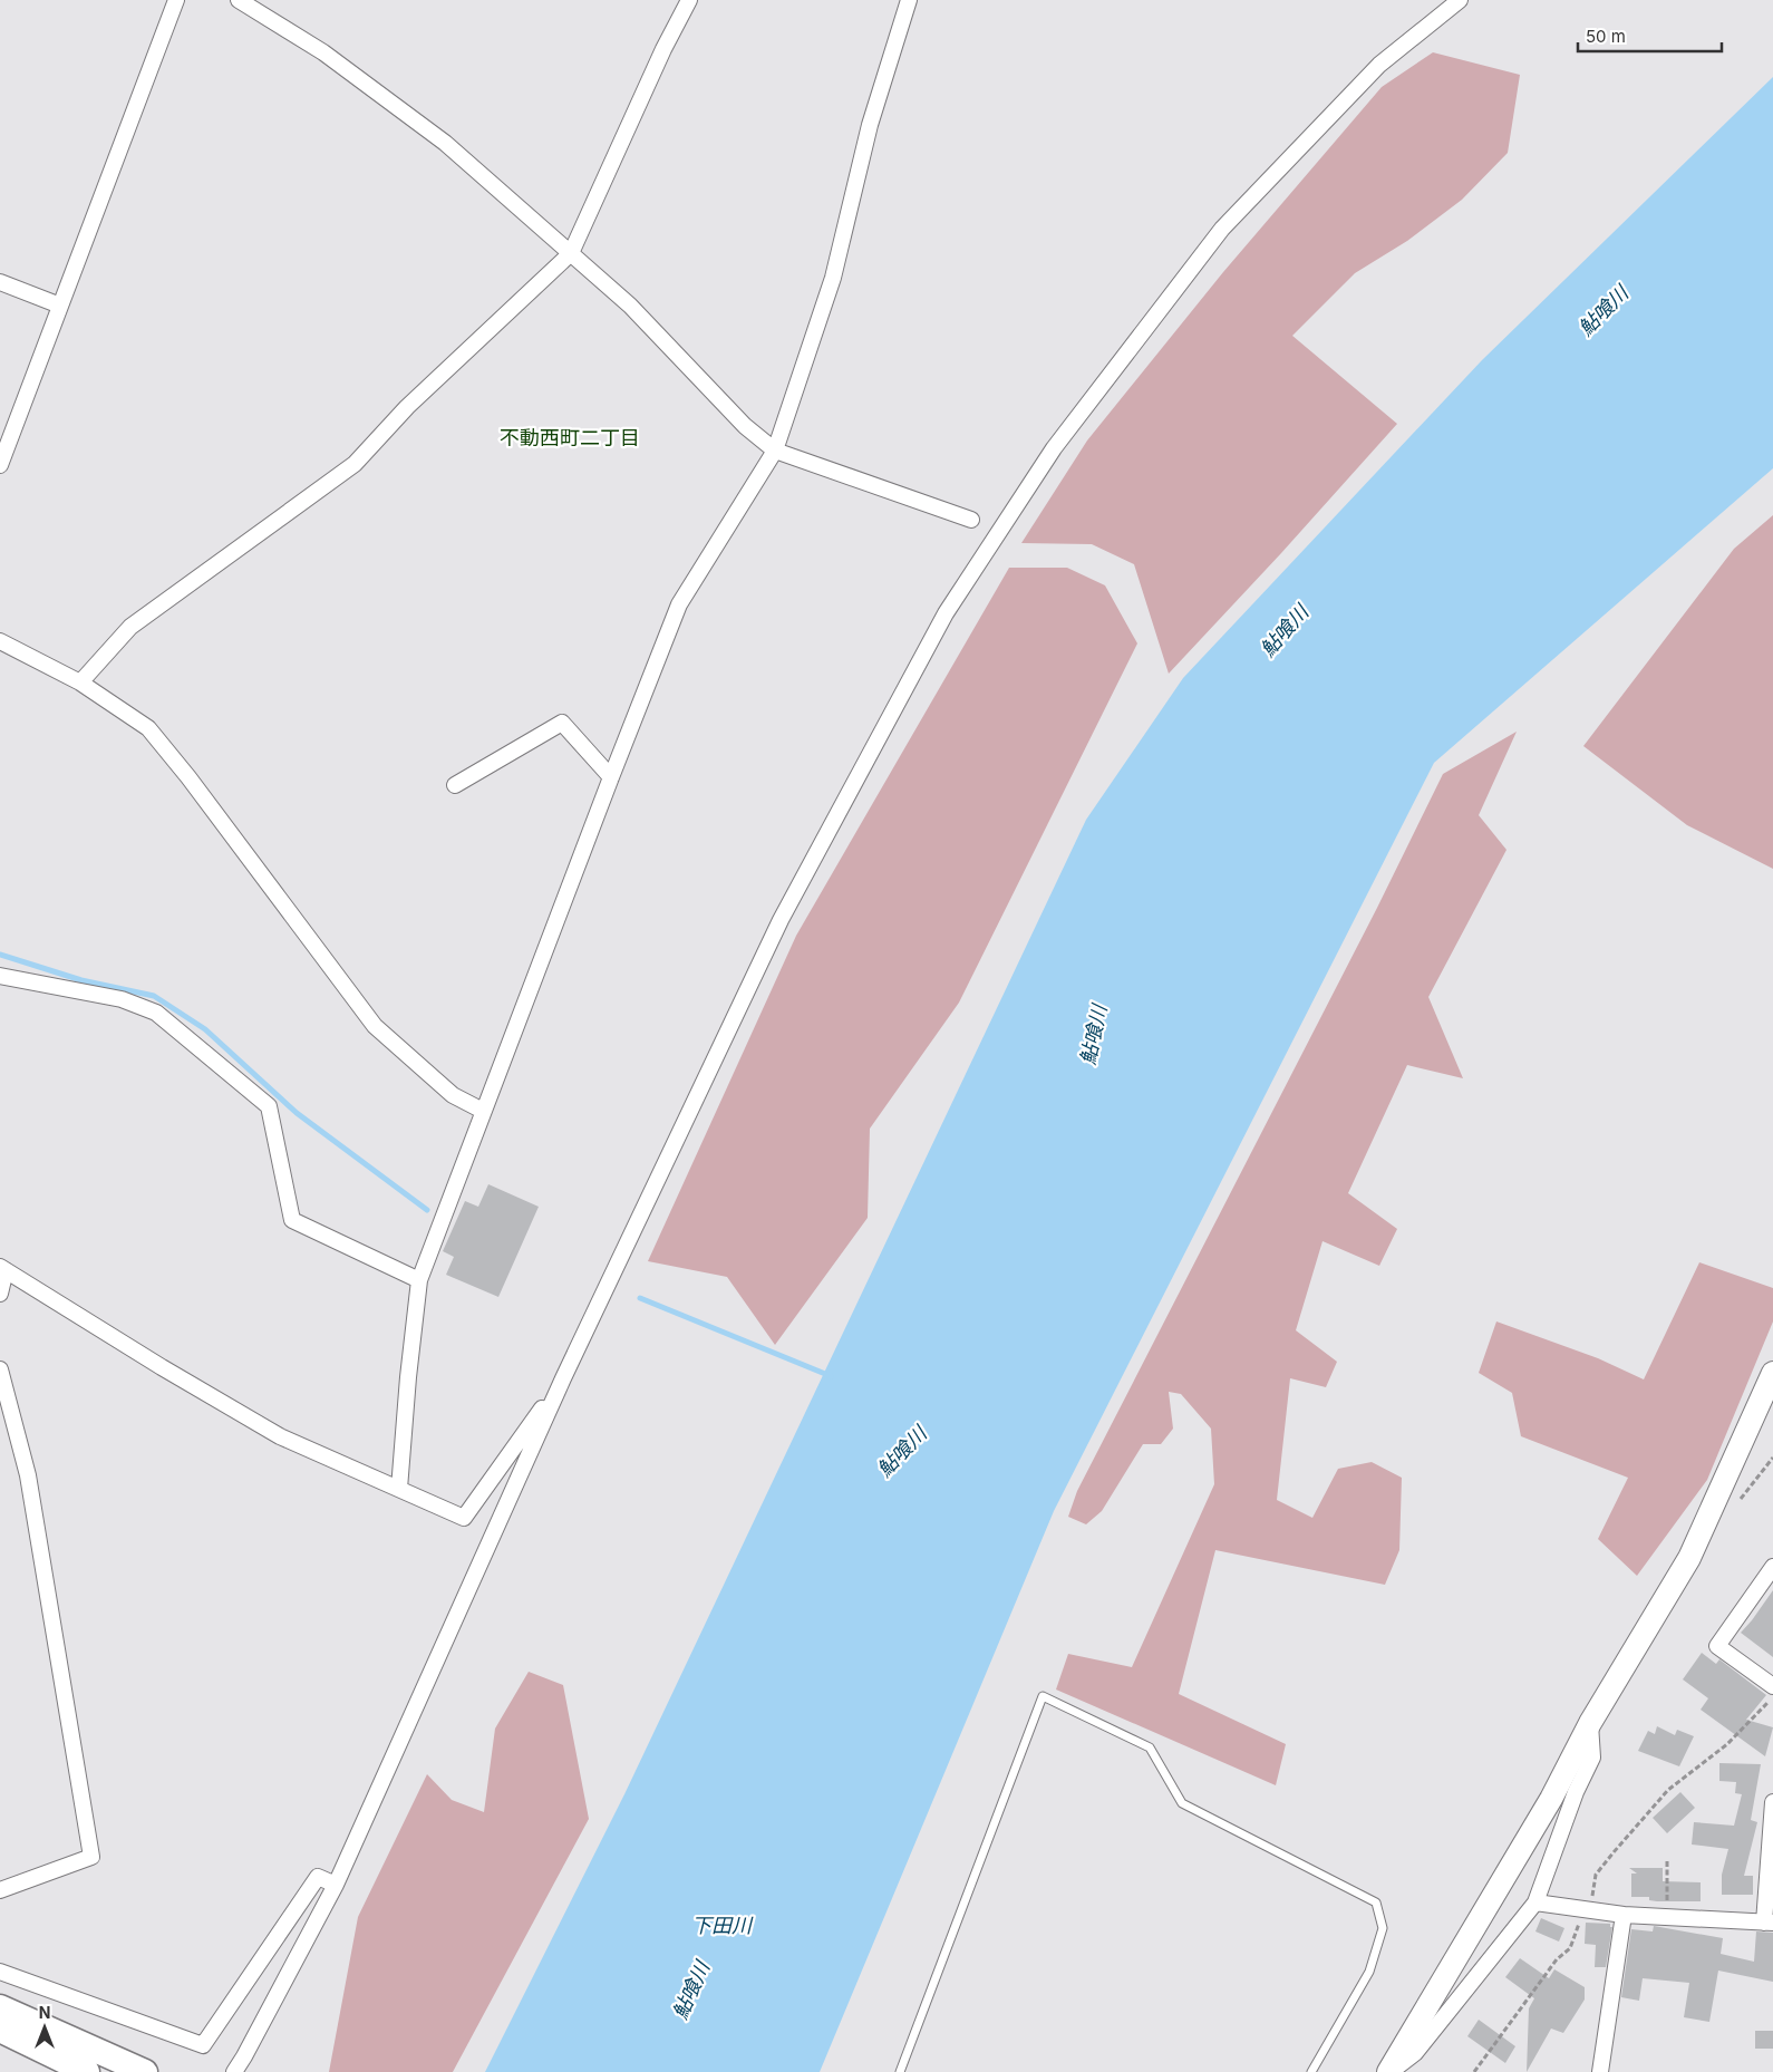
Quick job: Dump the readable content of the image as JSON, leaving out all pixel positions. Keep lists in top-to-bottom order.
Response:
{
  "districts": ["不動西町二丁目"],
  "water": ["鮎喰川", "下田川"],
  "scale_bar": "50 m",
  "north": "top"
}
